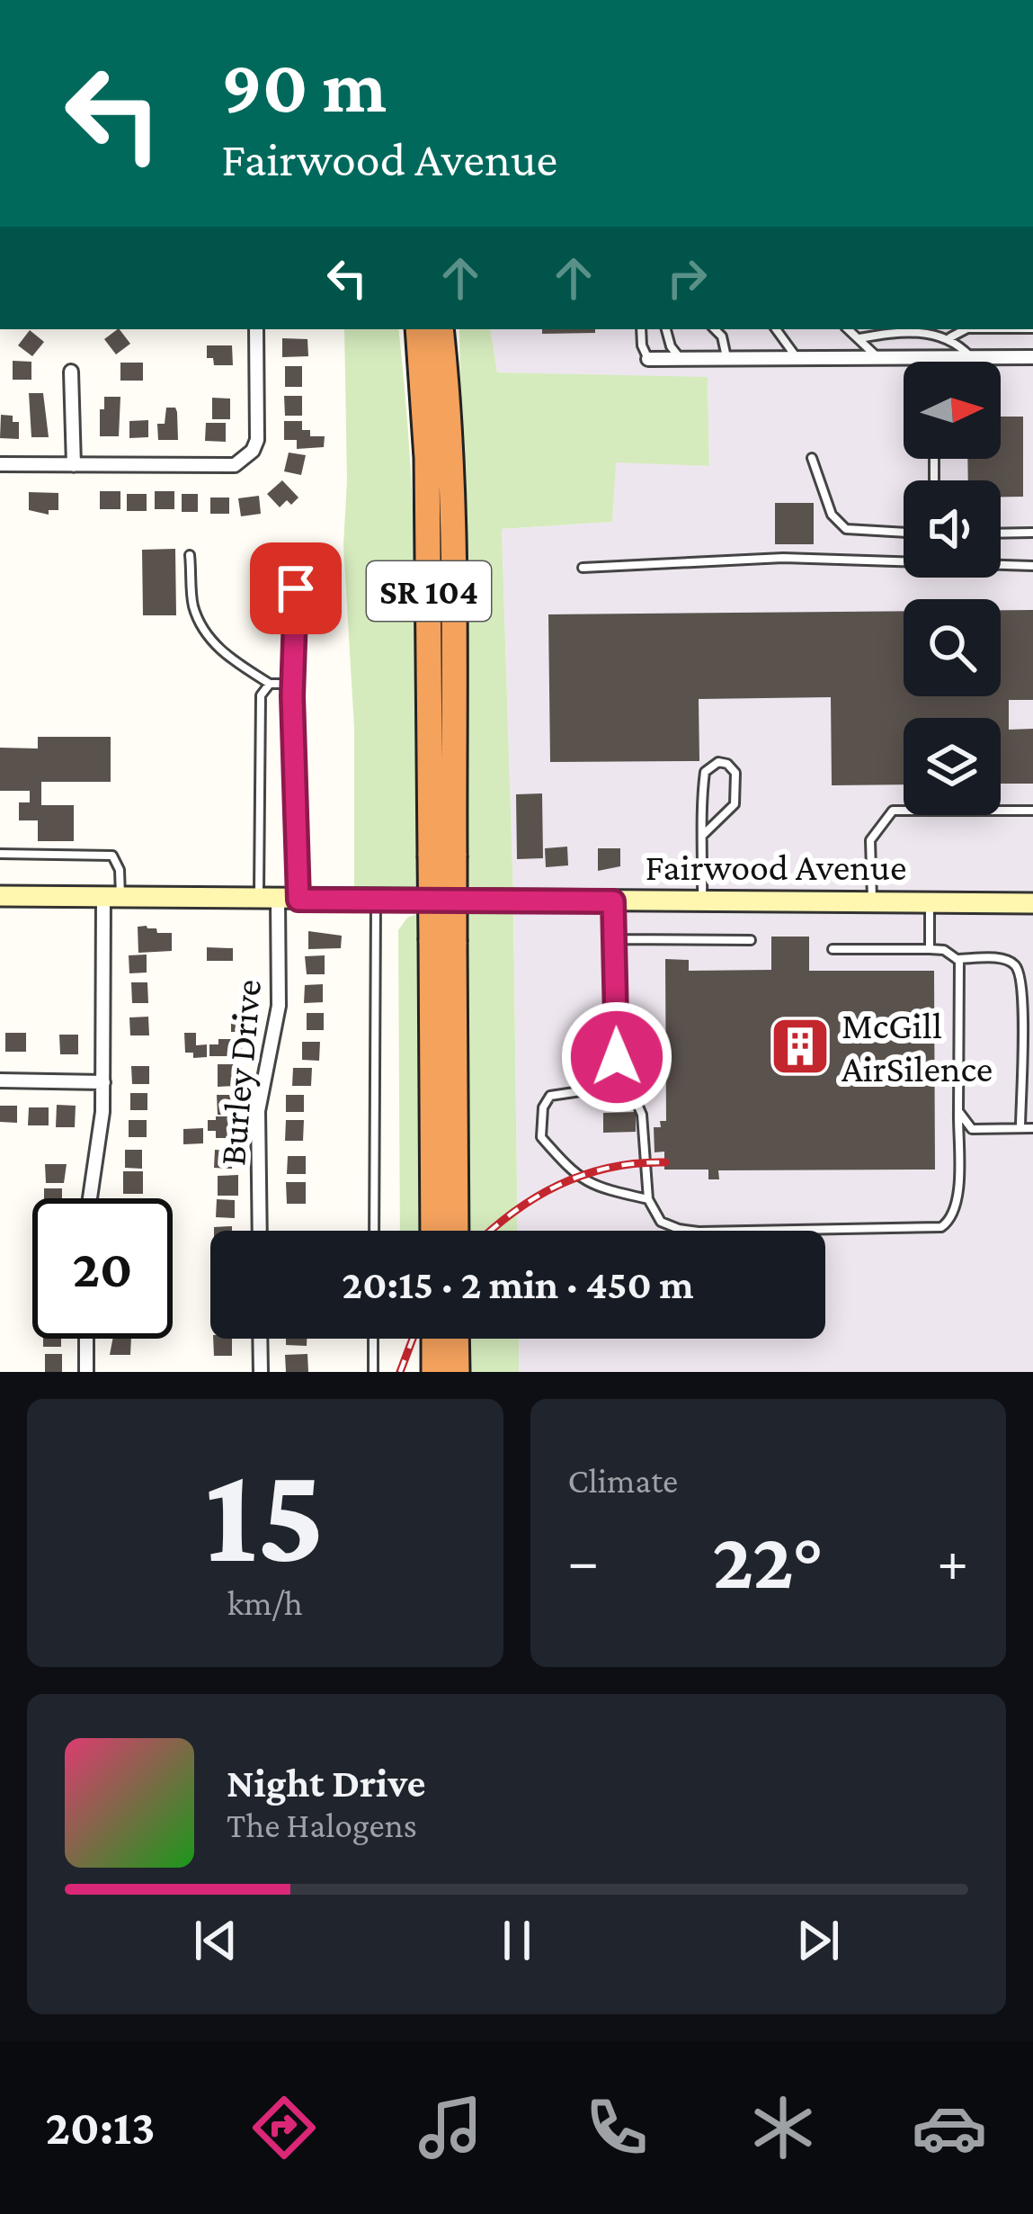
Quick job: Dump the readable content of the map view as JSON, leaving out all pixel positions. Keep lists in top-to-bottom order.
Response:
{
  "streets": {
    "highway": ["SR 104"],
    "street": ["Fairwood Avenue", "Burley Drive"]
  },
  "crossings": [
    ["Fairwood Avenue", "Burley Drive"]
  ],
  "places": {
    "building": ["McGill AirSilence"]
  },
  "north": "right",
  "page": {
    "turn": ["90 m", "Fairwood Avenue"],
    "limit": "20",
    "trip": "20:15 · 2 min · 450 m",
    "tile": [
      ["15", "km/h"],
      "Climate"
    ],
    "heat": ["−", "22°", "+"],
    "song": ["Night Drive", "The Halogens"],
    "tabs": "20:13"
  }
}
